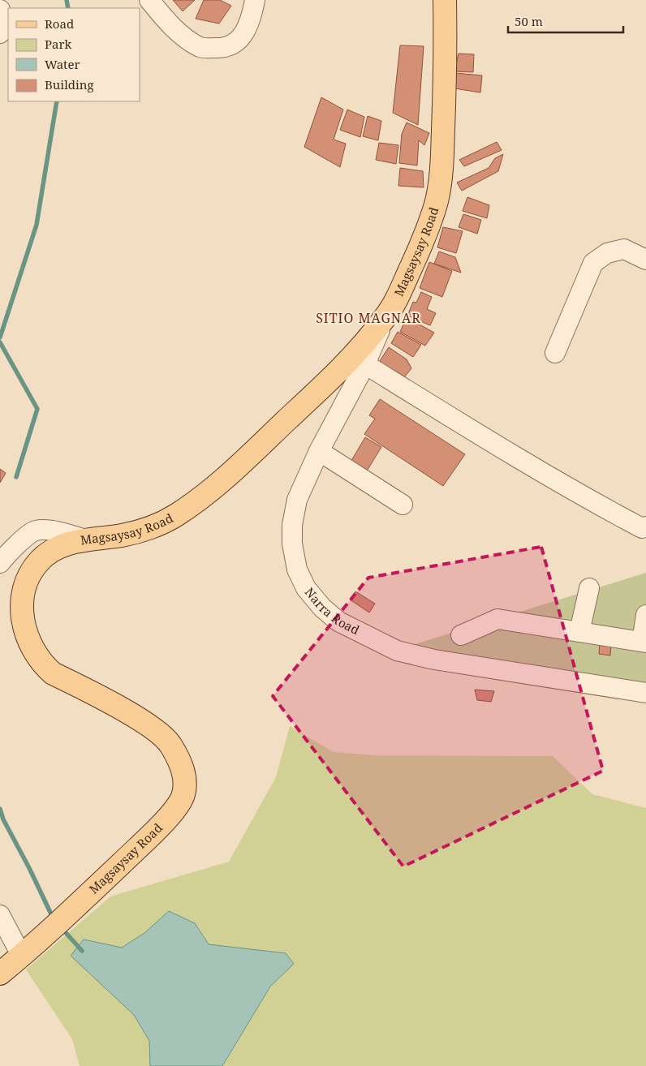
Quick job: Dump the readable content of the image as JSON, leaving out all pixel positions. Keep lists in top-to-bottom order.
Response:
{
  "streets": {
    "main road": ["Magsaysay Road"],
    "street": ["Narra Road"]
  },
  "crossings": [
    ["Magsaysay Road", "Narra Road"]
  ],
  "districts": ["SITIO MAGNAR"],
  "legend": [
    "Road",
    "Park",
    "Water",
    "Building"
  ],
  "scale_bar": "50 m"
}
